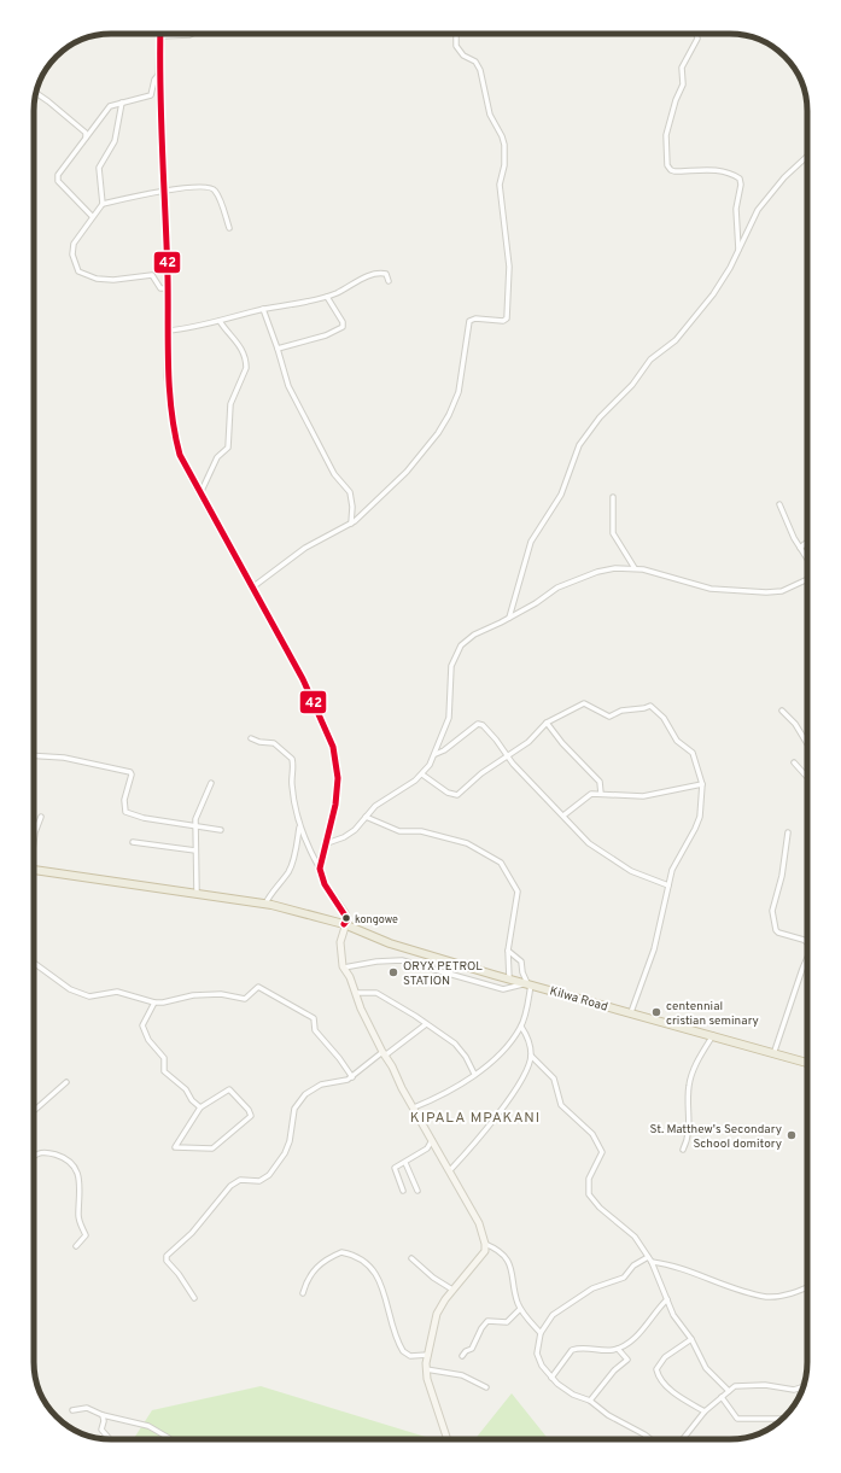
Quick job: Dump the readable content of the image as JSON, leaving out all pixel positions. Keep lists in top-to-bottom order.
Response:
{
  "streets": {
    "highway": ["Kilwa Road"]
  },
  "districts": ["KIPALA MPAKANI"],
  "places": [
    "kongowe",
    "ORYX PETROL STATION",
    "centennial cristian seminary",
    "St. Matthew's Secondary School domitory"
  ],
  "lines": ["transit line 42"]
}
